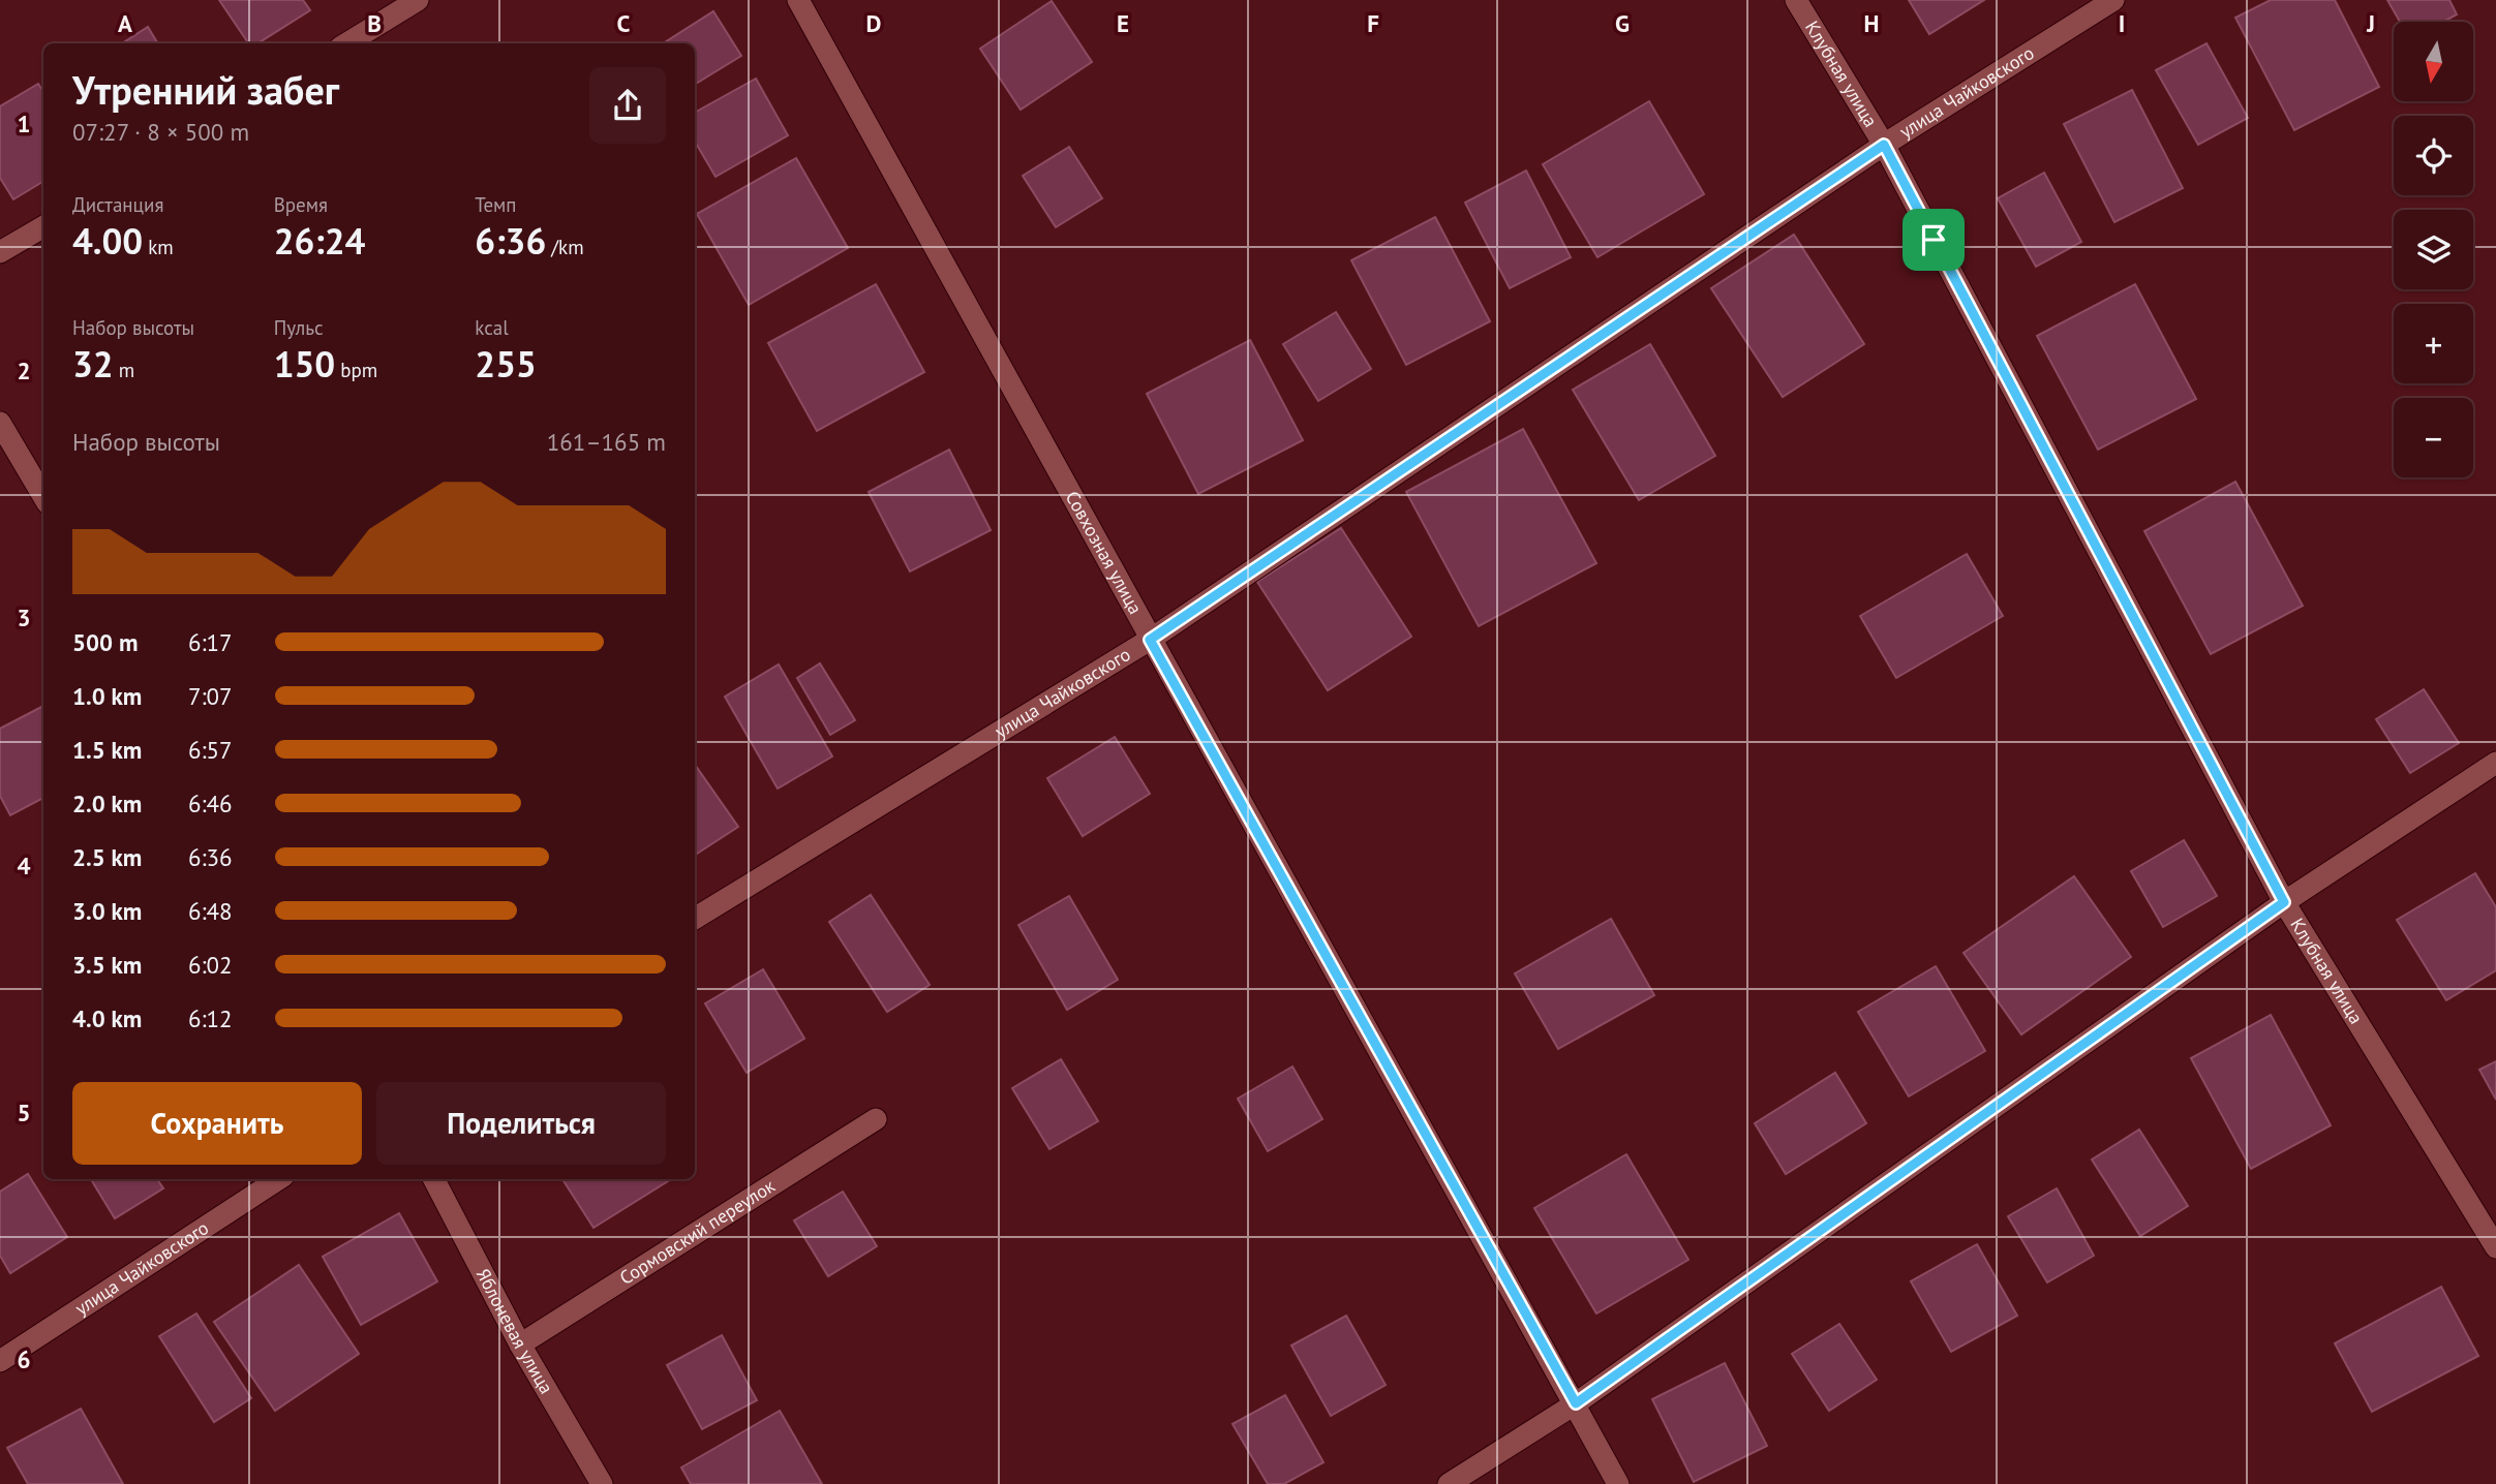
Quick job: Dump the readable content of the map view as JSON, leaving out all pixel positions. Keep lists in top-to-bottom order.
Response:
{
  "streets": {
    "street": [
      "Клубная улица",
      "улица Чайковского",
      "Совхозная улица",
      "Сормовский переулок",
      "Яблоневая улица"
    ]
  },
  "crossings": [
    ["Клубная улица", "улица Чайковского"],
    ["улица Чайковского", "Совхозная улица"],
    ["Сормовский переулок", "Яблоневая улица"]
  ],
  "north": "bottom",
  "page": {
    "map_buttons": ["+", "−"],
    "heading": ["Утренний забег", "07:27 · 8 × 500 m"],
    "stats": [
      ["Дистанция", "4.00 km"],
      ["Время", "26:24"],
      ["Темп", "6:36 /km"],
      ["Набор высоты", "32 m"],
      ["Пульс", "150 bpm"],
      ["kcal", "255"]
    ],
    "chart": ["Набор высоты", "161–165 m"],
    "list": [
      {
        "name": "500 m",
        "note": "6:17"
      },
      {
        "name": "1.0 km",
        "note": "7:07"
      },
      {
        "name": "1.5 km",
        "note": "6:57"
      },
      {
        "name": "2.0 km",
        "note": "6:46"
      },
      {
        "name": "2.5 km",
        "note": "6:36"
      },
      {
        "name": "3.0 km",
        "note": "6:48"
      },
      {
        "name": "3.5 km",
        "note": "6:02"
      },
      {
        "name": "4.0 km",
        "note": "6:12"
      }
    ],
    "buttons": ["Сохранить", "Поделиться"]
  },
  "grid": {
    "columns": [
      "A",
      "B",
      "C",
      "D",
      "E",
      "F",
      "G",
      "H",
      "I",
      "J"
    ],
    "rows": [
      "1",
      "2",
      "3",
      "4",
      "5",
      "6"
    ]
  }
}
